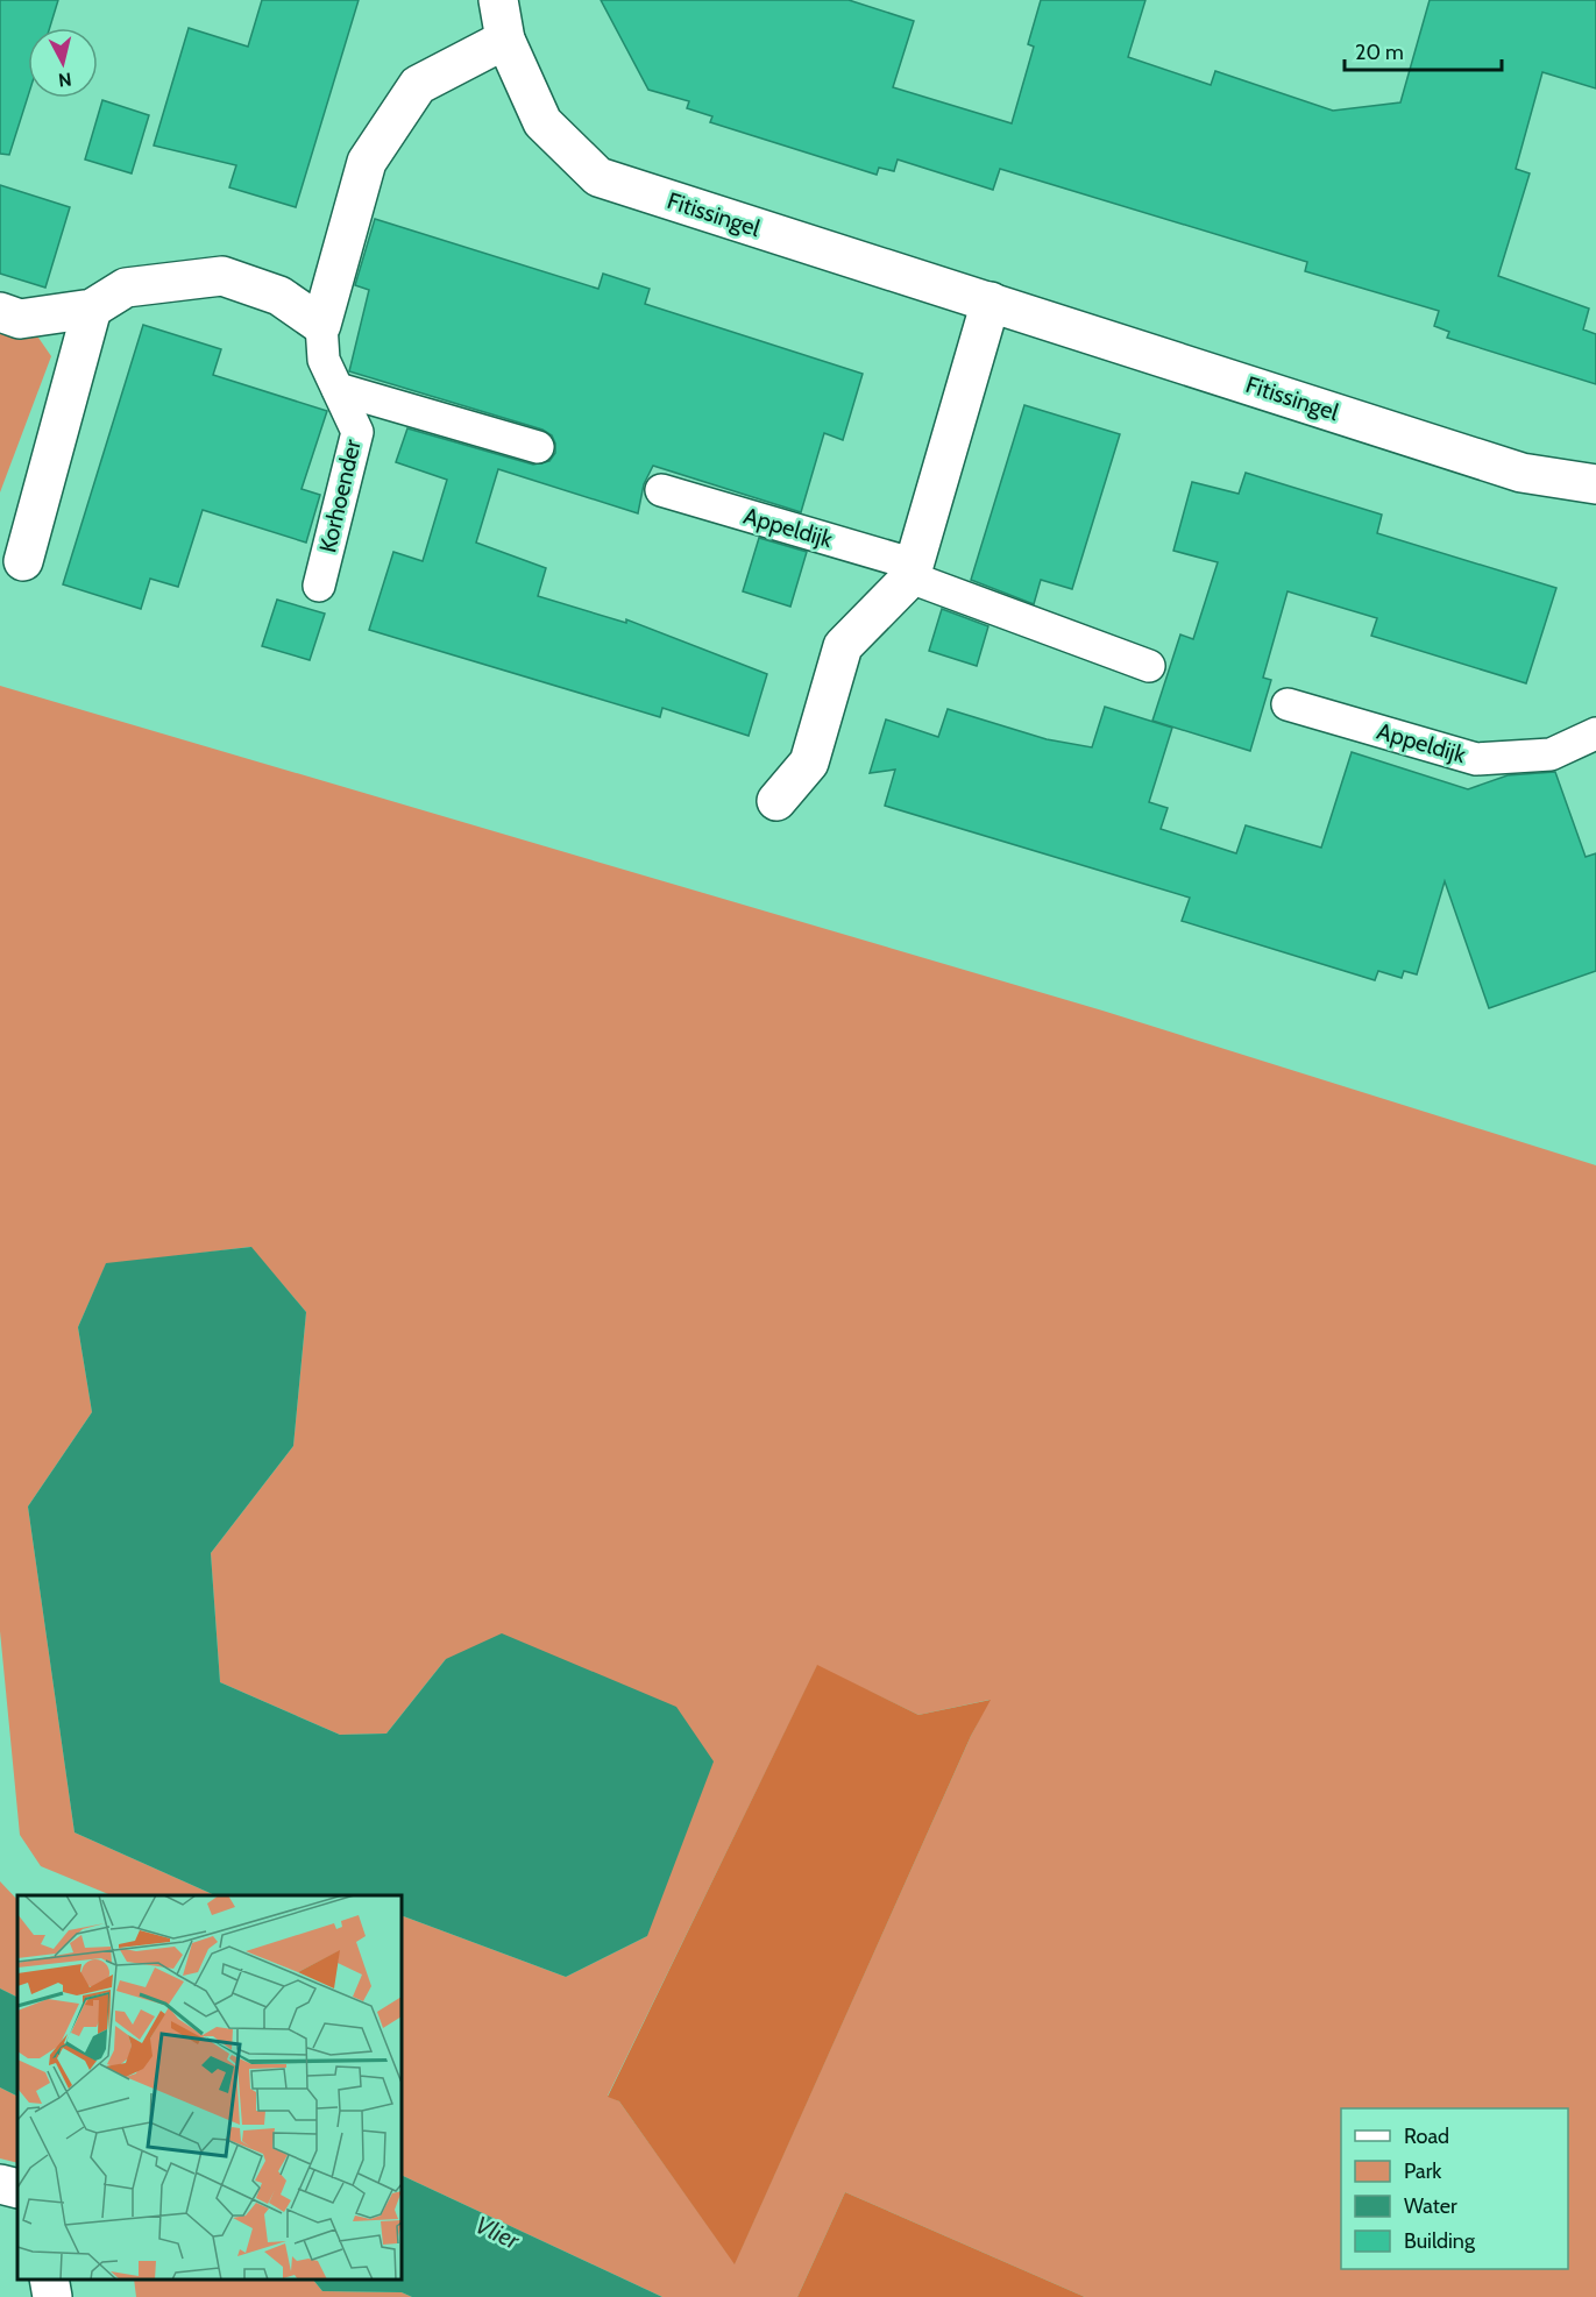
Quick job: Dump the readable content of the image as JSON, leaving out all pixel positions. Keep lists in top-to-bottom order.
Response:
{
  "streets": {
    "street": ["Fitissingel"],
    "lane": ["Korhoender", "Appeldijk"]
  },
  "water": ["Vlier"],
  "legend": [
    "Road",
    "Park",
    "Water",
    "Building"
  ],
  "scale_bar": "20 m",
  "north": "bottom"
}
